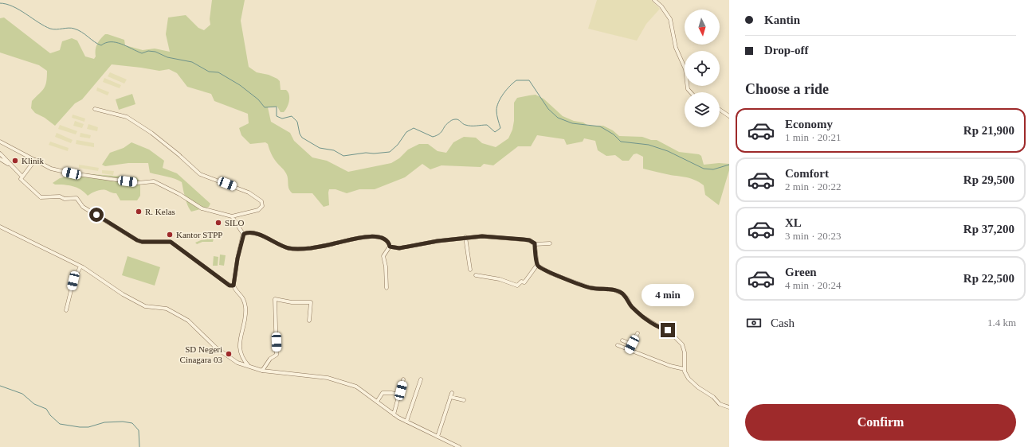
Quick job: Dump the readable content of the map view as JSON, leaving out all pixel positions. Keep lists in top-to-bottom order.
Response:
{
  "places": [
    "Klinik",
    "R. Kelas",
    "SILO",
    "Kantor STPP",
    "SD Negeri Cinagara 03"
  ],
  "north": "bottom",
  "page": {
    "banner": ["Kantin", "Drop-off"],
    "heading": "Choose a ride",
    "list": [
      {
        "name": "Economy",
        "note": "1 min · 20:21",
        "value": "Rp 21,900"
      },
      {
        "name": "Comfort",
        "note": "2 min · 20:22",
        "value": "Rp 29,500"
      },
      {
        "name": "XL",
        "note": "3 min · 20:23",
        "value": "Rp 37,200"
      },
      {
        "name": "Green",
        "note": "4 min · 20:24",
        "value": "Rp 22,500"
      }
    ],
    "bubble": "4 min",
    "pay": ["Cash", "1.4 km"],
    "buttons": "Confirm"
  }
}
